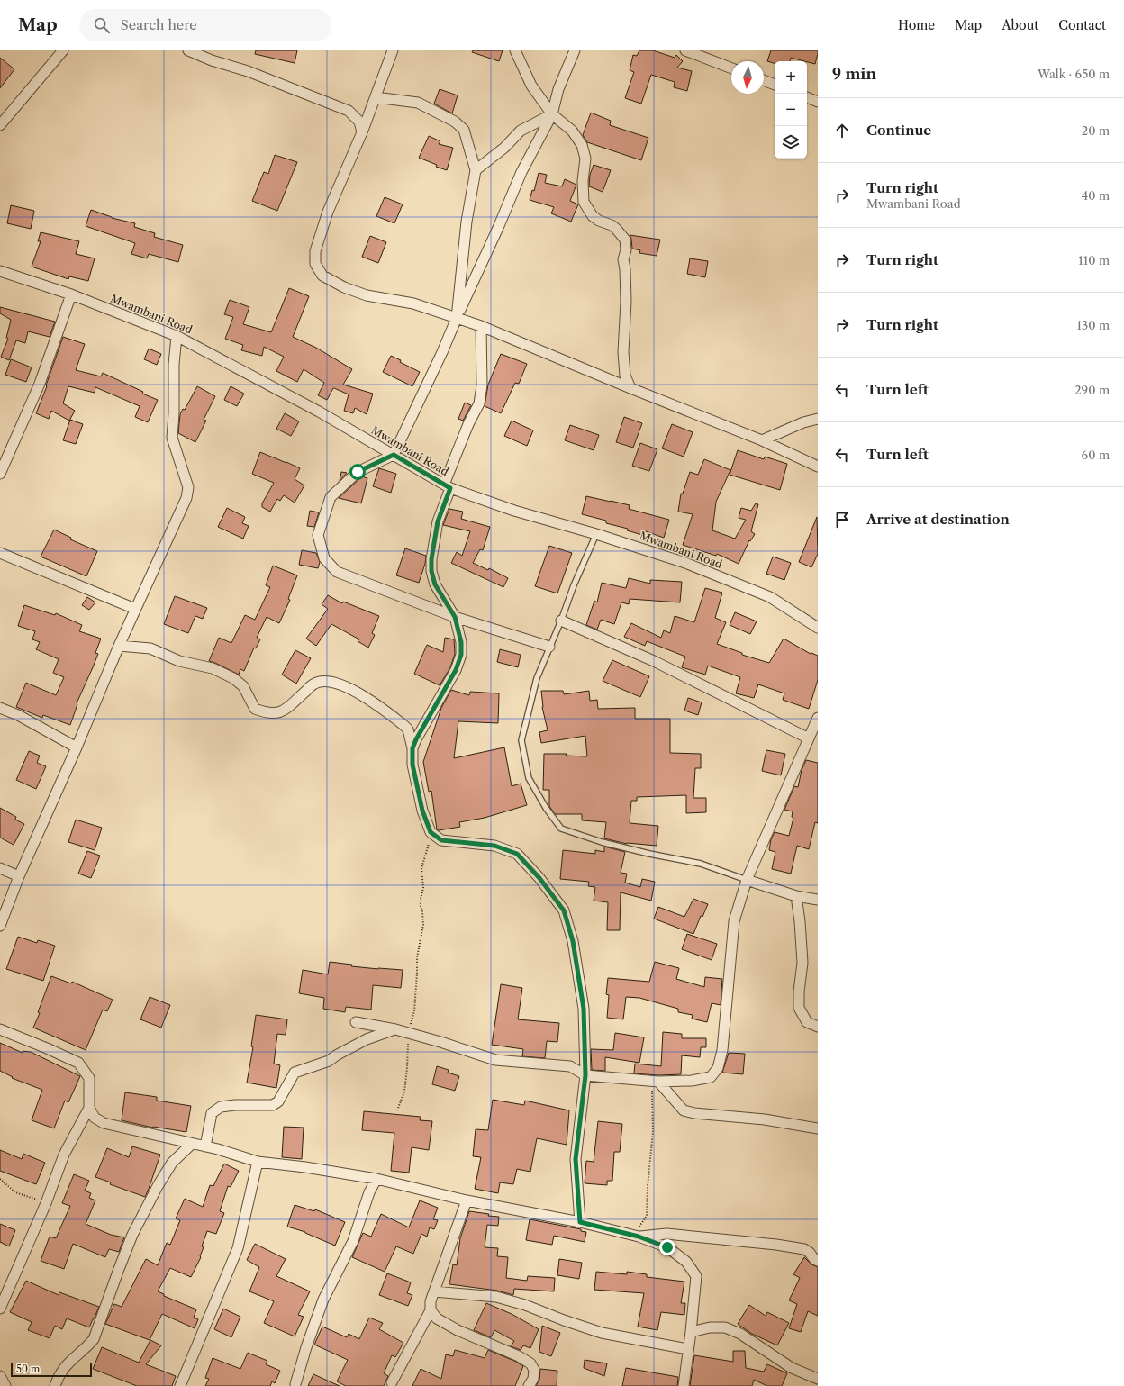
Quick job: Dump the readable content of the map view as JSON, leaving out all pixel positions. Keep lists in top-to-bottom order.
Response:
{
  "streets": {
    "street": ["Mwambani Road"]
  },
  "scale_bar": "50 m",
  "north": "bottom",
  "page": {
    "header": "Map",
    "search": "Search here",
    "nav": [
      "Home",
      "Map",
      "About",
      "Contact"
    ],
    "heading": ["9 min", "Walk · 650 m"],
    "map_buttons": ["+", "−"],
    "list": [
      ["Continue", "20 m"],
      ["Turn right", "Mwambani Road", "40 m"],
      ["Turn right", "110 m"],
      ["Turn right", "130 m"],
      ["Turn left", "290 m"],
      ["Turn left", "60 m"],
      "Arrive at destination"
    ],
    "scale": "50 m"
  }
}
